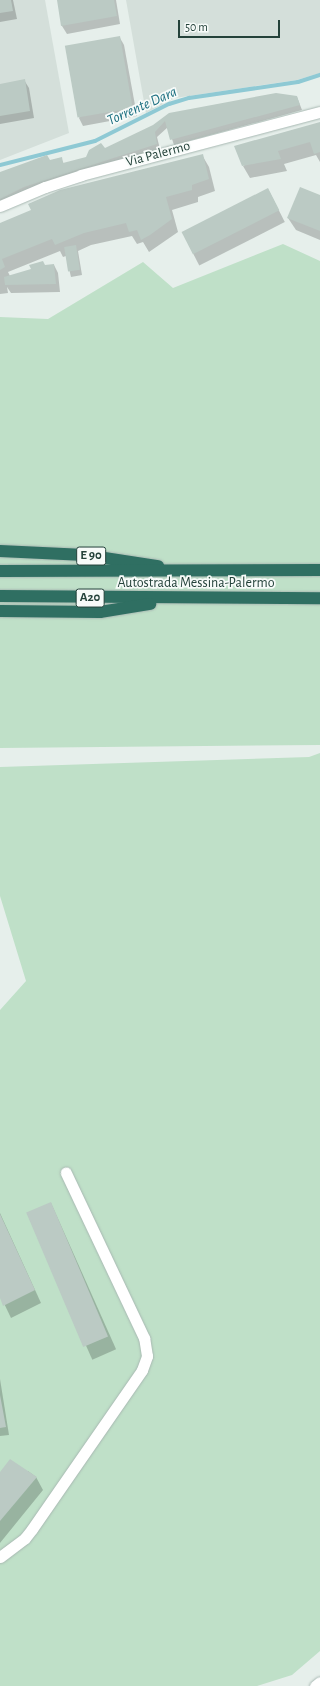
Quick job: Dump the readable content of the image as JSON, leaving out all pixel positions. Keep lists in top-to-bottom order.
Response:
{
  "streets": {
    "highway": ["E 90", "Autostrada Messina-Palermo", "A20"],
    "street": ["Via Palermo"]
  },
  "crossings": [
    ["E 90", "Autostrada Messina-Palermo"]
  ],
  "water": ["Torrente Dara"],
  "scale_bar": "50 m"
}
